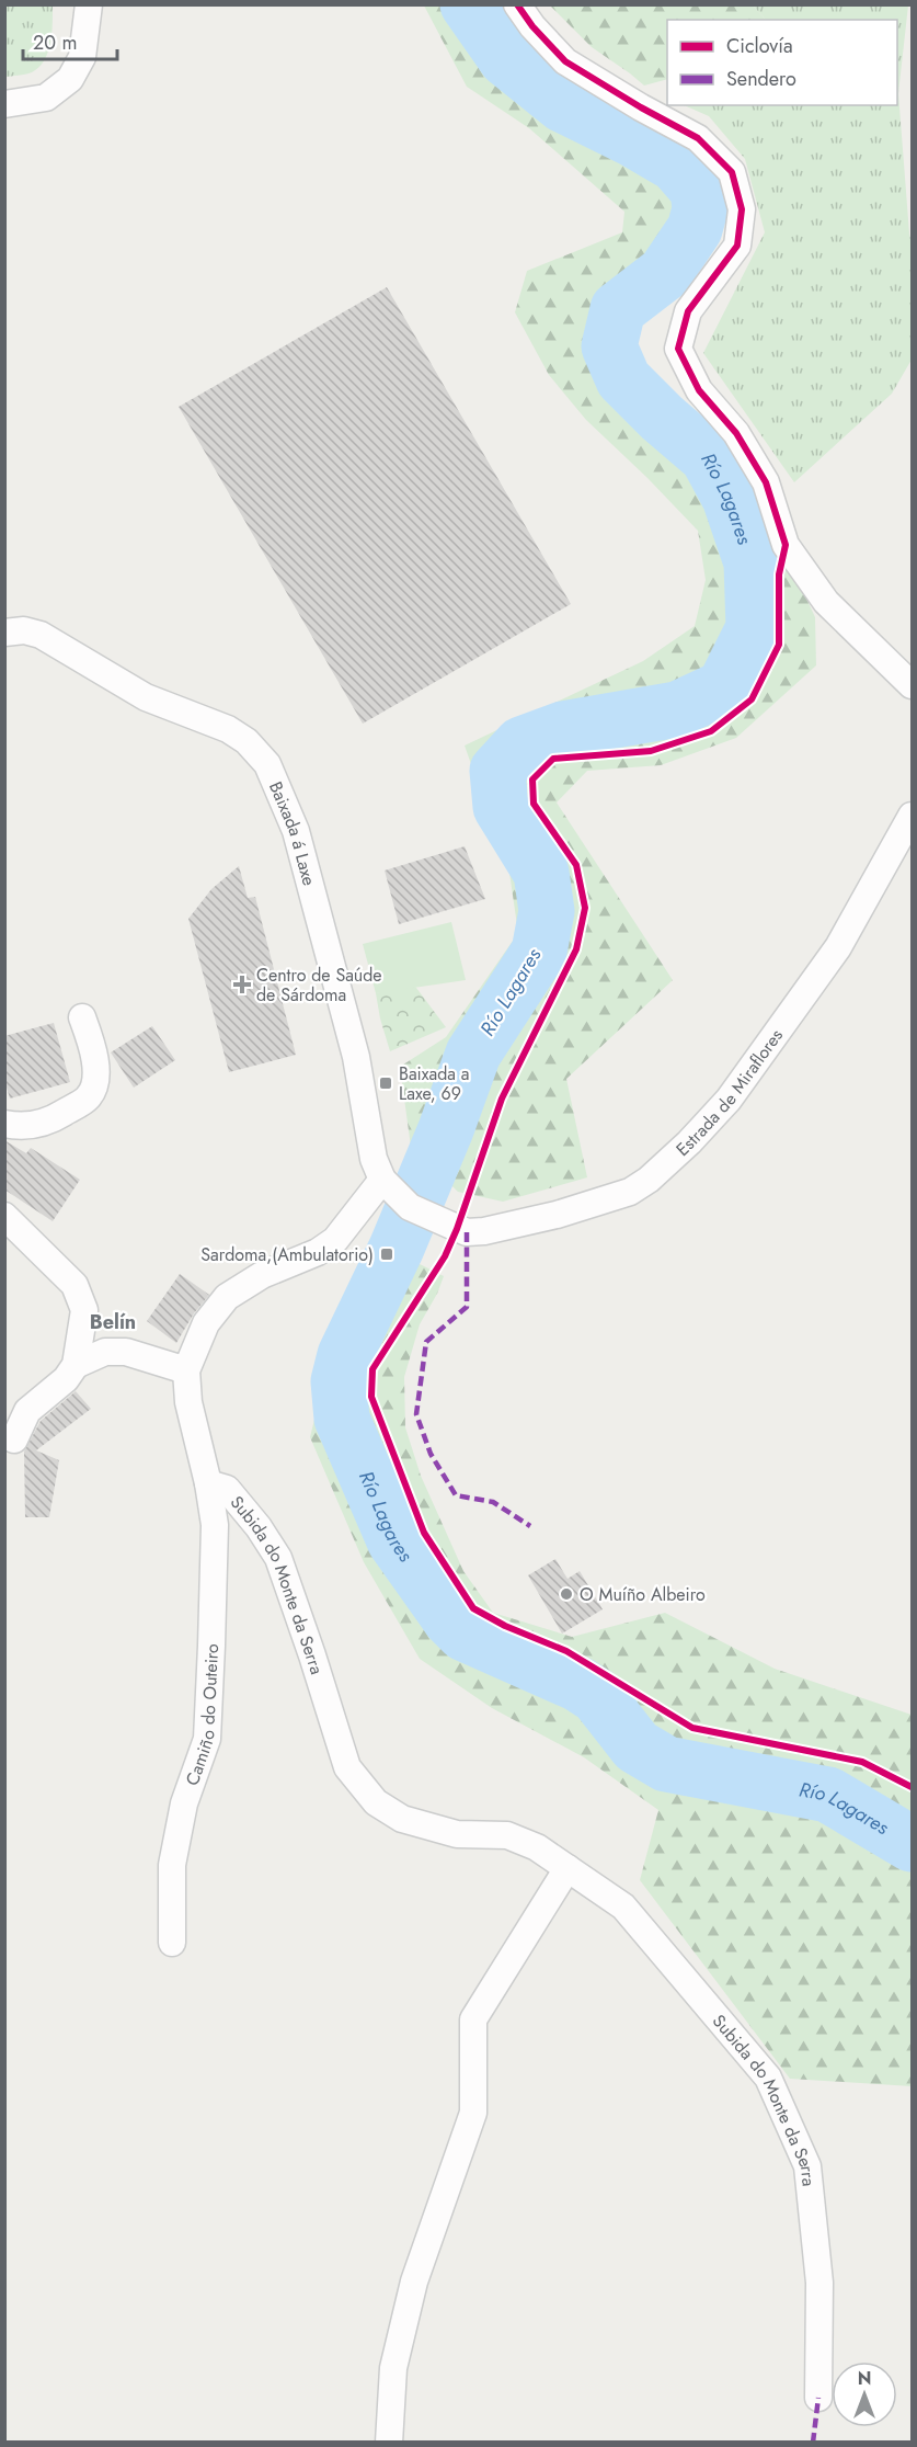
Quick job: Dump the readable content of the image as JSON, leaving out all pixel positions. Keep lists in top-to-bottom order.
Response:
{
  "streets": {
    "street": [
      "Baixada á Laxe",
      "Estrada de Miraflores",
      "Subida do Monte da Serra",
      "Camiño do Outeiro"
    ]
  },
  "crossings": [
    ["Baixada á Laxe", "Estrada de Miraflores"],
    ["Baixada á Laxe", "Subida do Monte da Serra"],
    ["Estrada de Miraflores", "Subida do Monte da Serra"],
    ["Subida do Monte da Serra", "Camiño do Outeiro"]
  ],
  "districts": ["Belín"],
  "water": ["Río Lagares"],
  "places": {
    "health": ["Centro de Saúde de Sárdoma"],
    "transit": ["Baixada a Laxe, 69", "Sardoma,(Ambulatorio)"],
    "other": ["O Muíño Albeiro"]
  },
  "legend": ["Ciclovía", "Sendero"],
  "scale_bar": "20 m",
  "north": "top"
}
